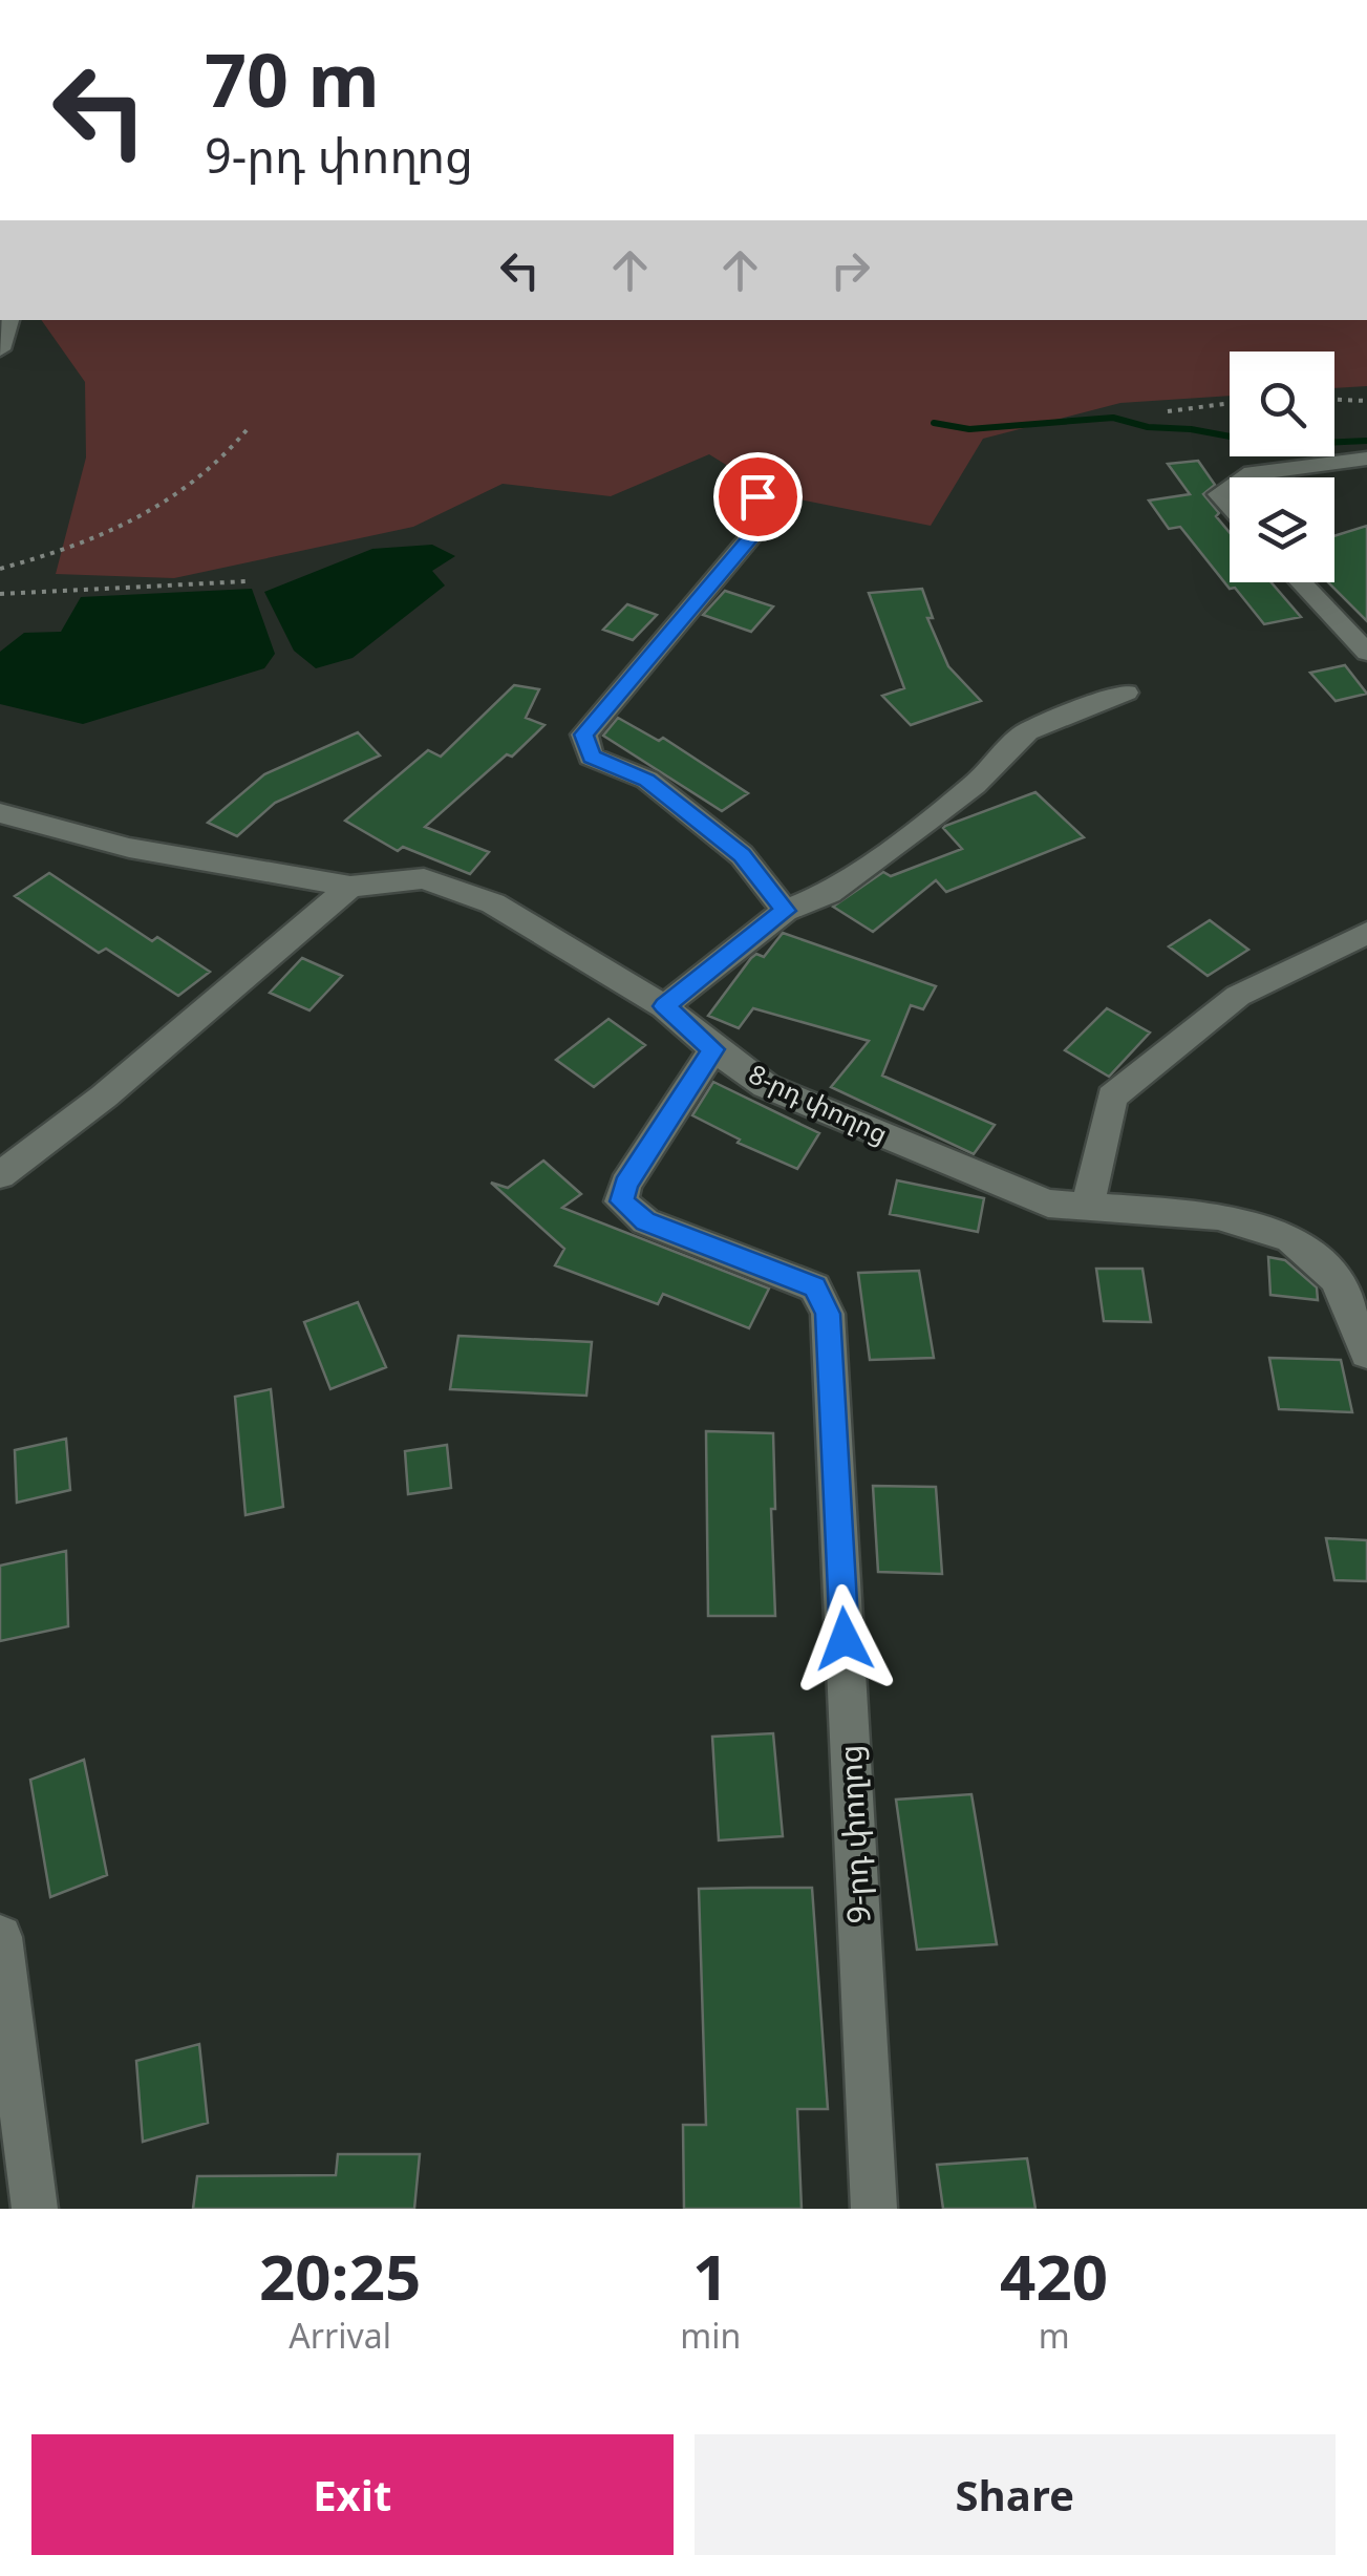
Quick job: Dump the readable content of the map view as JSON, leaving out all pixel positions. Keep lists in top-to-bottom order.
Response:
{
  "streets": {
    "street": ["8-րդ փողոց", "9-րդ փողոց"]
  },
  "crossings": [
    ["8-րդ փողոց", "9-րդ փողոց"]
  ],
  "page": {
    "turn": ["70 m", "9-րդ փողոց"],
    "eta": [
      "20:25",
      "Arrival",
      "1",
      "min",
      "420",
      "m"
    ],
    "buttons": ["Exit", "Share"]
  }
}
